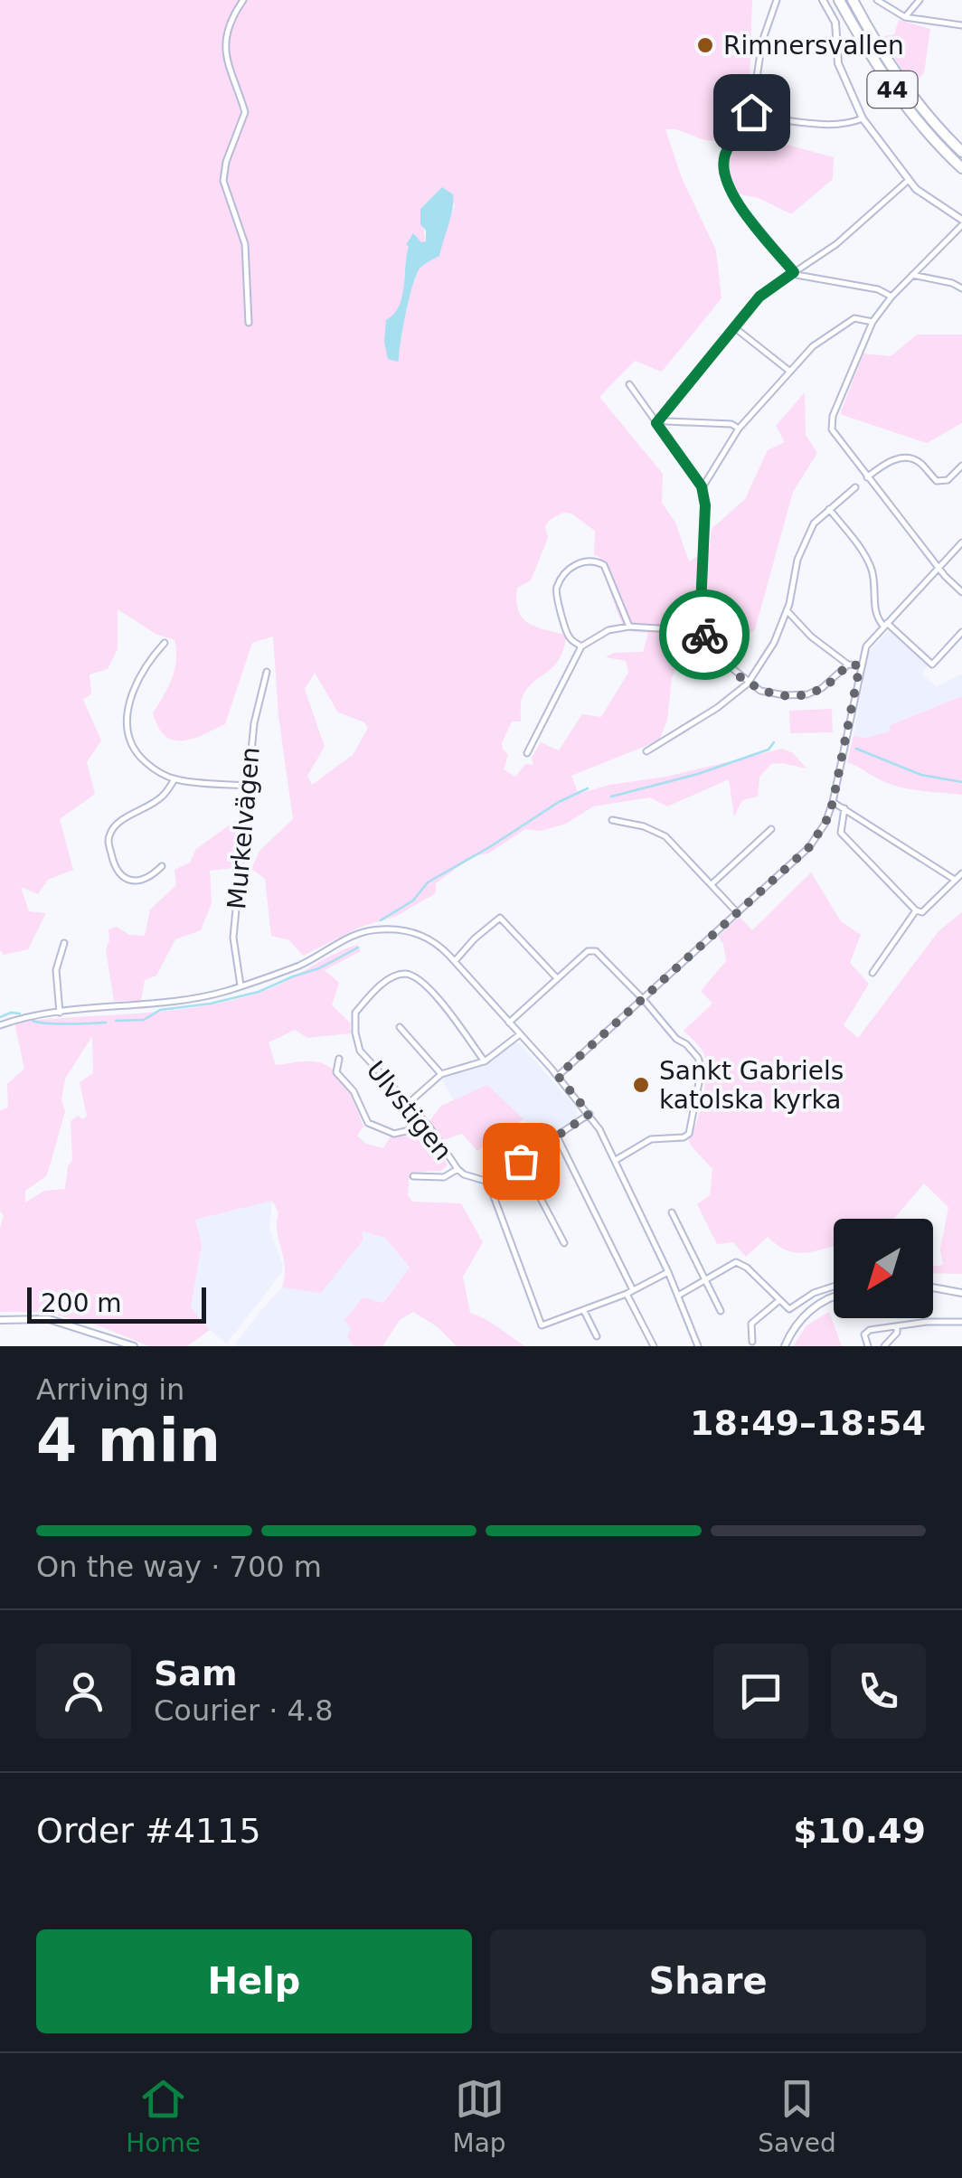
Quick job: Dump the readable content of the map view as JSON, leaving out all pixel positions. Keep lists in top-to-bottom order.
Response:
{
  "streets": {
    "highway": ["44"],
    "street": ["Murkelvägen", "Ulvstigen"]
  },
  "places": ["Rimnersvallen", "Sankt Gabriels katolska kyrka"],
  "scale_bar": "200 m",
  "north": "bottom left",
  "page": {
    "scale": "200 m",
    "heading": ["4 min", "Arriving in", "18:49–18:54"],
    "panel": [
      "Sam",
      "Courier · 4.8",
      "Order #4115",
      "$10.49"
    ],
    "bar": "On the way · 700 m",
    "buttons": ["Help", "Share"],
    "tabs": ["Home", "Map", "Saved"]
  }
}
